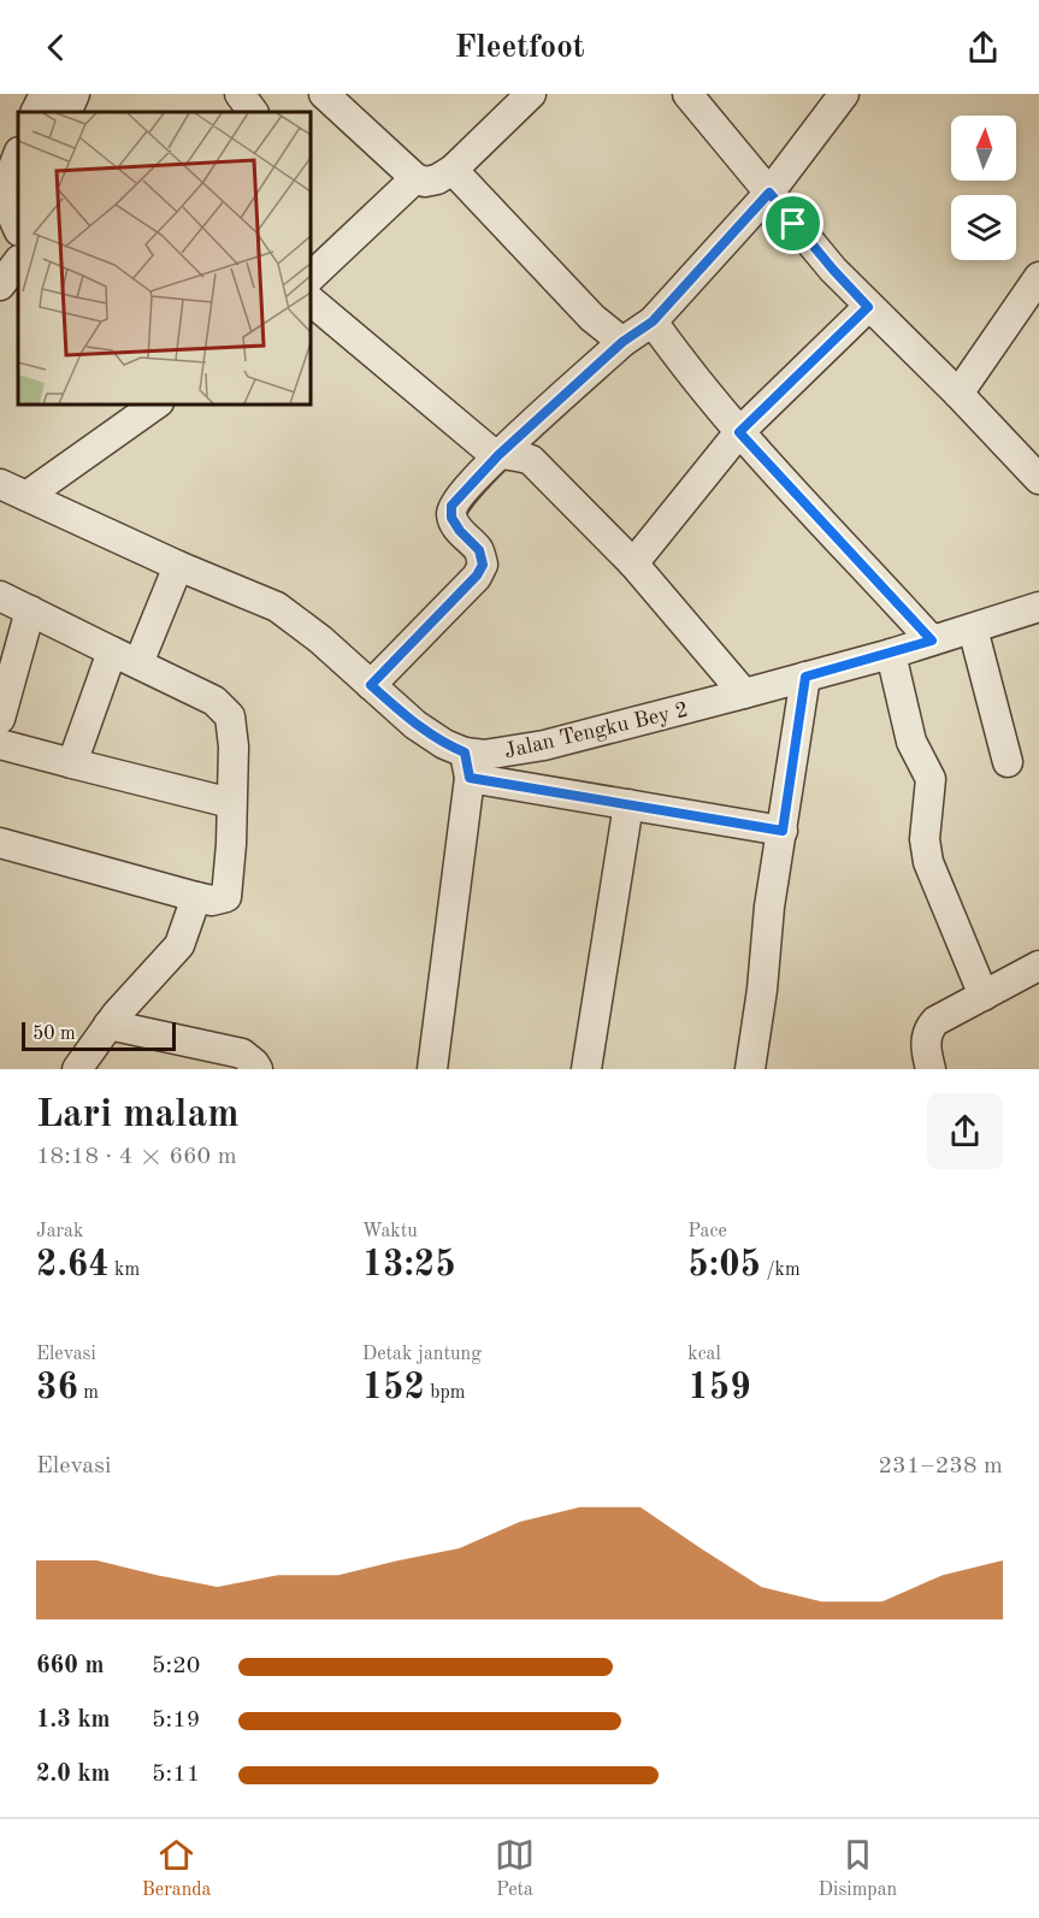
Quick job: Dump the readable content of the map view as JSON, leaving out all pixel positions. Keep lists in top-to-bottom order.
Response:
{
  "streets": {
    "street": ["Jalan Tengku Bey 2"]
  },
  "scale_bar": "50 m",
  "north": "top",
  "page": {
    "header": "Fleetfoot",
    "scale": "50 m",
    "heading": ["Lari malam", "18:18 · 4 × 660 m"],
    "stats": [
      ["Jarak", "2.64 km"],
      ["Waktu", "13:25"],
      ["Pace", "5:05 /km"],
      ["Elevasi", "36 m"],
      ["Detak jantung", "152 bpm"],
      ["kcal", "159"]
    ],
    "chart": ["Elevasi", "231–238 m"],
    "list": [
      {
        "name": "660 m",
        "note": "5:20"
      },
      {
        "name": "1.3 km",
        "note": "5:19"
      },
      {
        "name": "2.0 km",
        "note": "5:11"
      }
    ],
    "tabs": ["Beranda", "Peta", "Disimpan"]
  }
}
